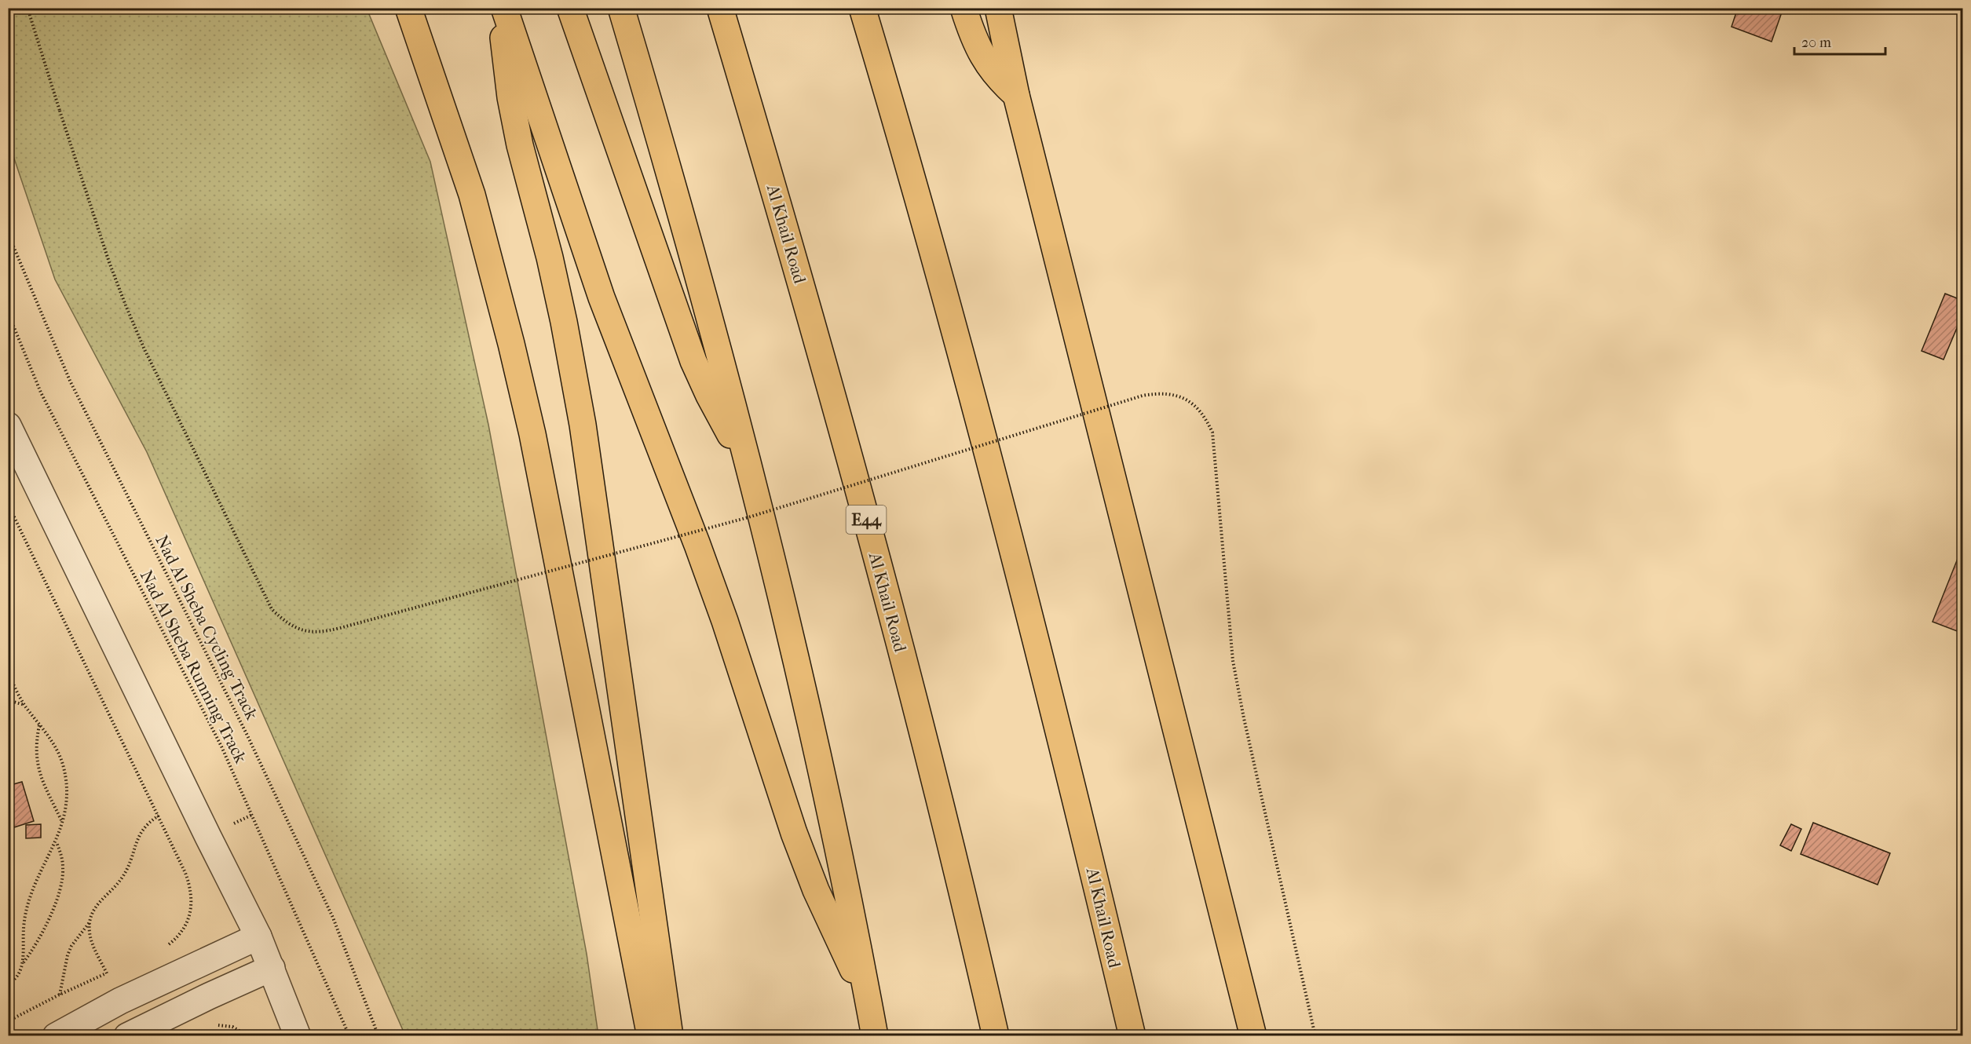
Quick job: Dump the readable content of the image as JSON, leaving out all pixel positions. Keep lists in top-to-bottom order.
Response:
{
  "streets": {
    "highway": ["Al Khail Road", "E44"],
    "path": ["Nad Al Sheba Cycling Track", "Nad Al Sheba Running Track"]
  },
  "scale_bar": "20 m"
}
